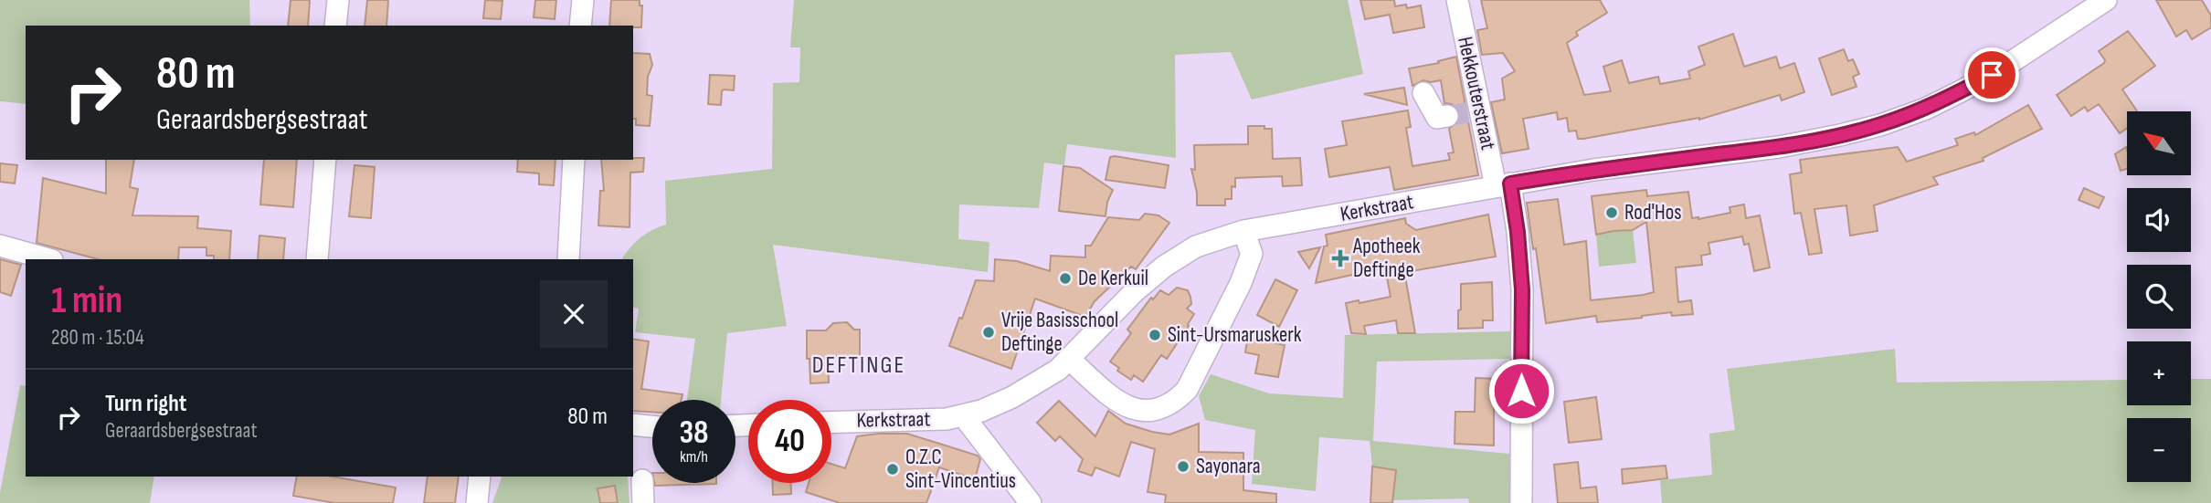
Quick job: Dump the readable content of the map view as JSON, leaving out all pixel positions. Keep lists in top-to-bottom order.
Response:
{
  "streets": {
    "street": ["Hekkouterstraat", "Kerkstraat"]
  },
  "crossings": [
    ["Hekkouterstraat", "Kerkstraat"]
  ],
  "districts": ["DEFTINGE"],
  "places": {
    "other": [
      "Rod'Hos",
      "De Kerkuil",
      "Vrije Basisschool Deftinge",
      "Sint-Ursmaruskerk",
      "Sayonara",
      "O.Z.C Sint-Vincentius"
    ],
    "health": ["Apotheek Deftinge"]
  },
  "north": "top left",
  "page": {
    "turn": ["80 m", "Geraardsbergsestraat"],
    "map_buttons": ["+", "−"],
    "heading": ["1 min", "280 m · 15:04"],
    "list": [
      {
        "name": "Turn right",
        "note": "Geraardsbergsestraat",
        "value": "80 m"
      }
    ],
    "speed": "38 km/h",
    "limit": "40"
  }
}
